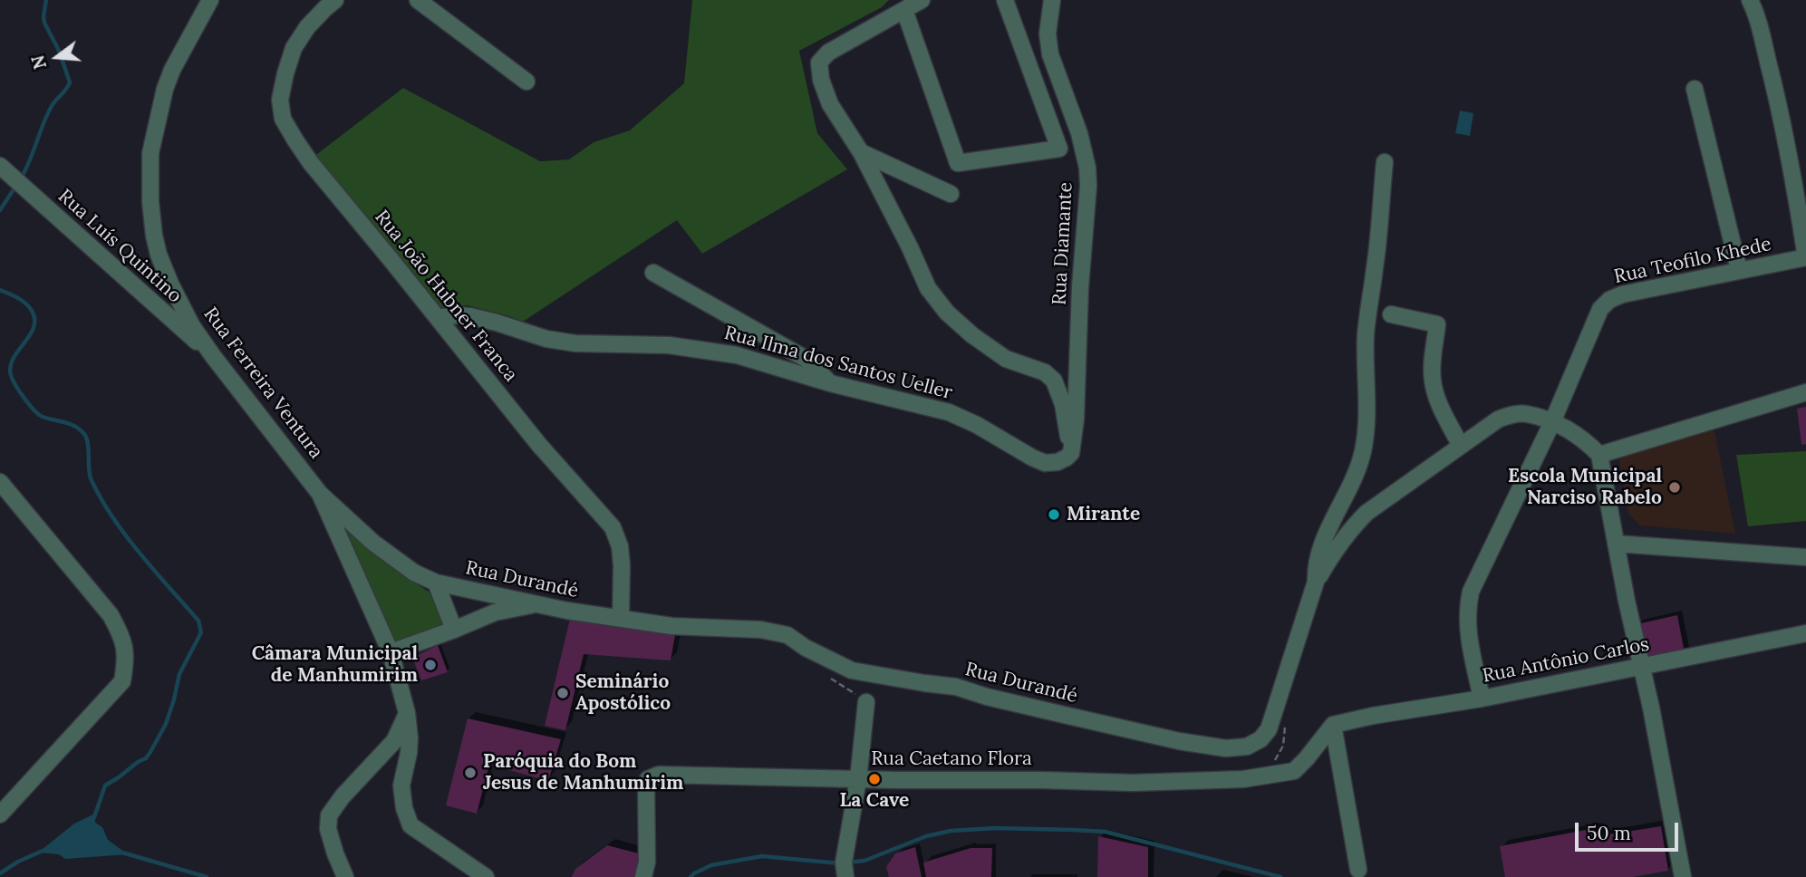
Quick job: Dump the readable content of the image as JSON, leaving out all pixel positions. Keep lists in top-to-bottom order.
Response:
{
  "streets": {
    "street": [
      "Rua Diamante",
      "Rua Luís Quintino",
      "Rua Teofilo Khede",
      "Rua João Hubner Franca",
      "Rua Ilma dos Santos Ueller",
      "Rua Ferreira Ventura",
      "Rua Durandé",
      "Rua Antônio Carlos",
      "Rua Caetano Flora"
    ]
  },
  "crossings": [
    ["Rua Diamante", "Rua Ilma dos Santos Ueller"],
    ["Rua Luís Quintino", "Rua Ferreira Ventura"],
    ["Rua Teofilo Khede", "Rua Antônio Carlos"],
    ["Rua João Hubner Franca", "Rua Ilma dos Santos Ueller"],
    ["Rua João Hubner Franca", "Rua Durandé"],
    ["Rua Ferreira Ventura", "Rua Durandé"],
    ["Rua Antônio Carlos", "Rua Caetano Flora"]
  ],
  "places": [
    "Escola Municipal Narciso Rabelo",
    "Mirante",
    "Câmara Municipal de Manhumirim",
    "Seminário Apostólico",
    "Paróquia do Bom Jesus de Manhumirim",
    "La Cave"
  ],
  "scale_bar": "50 m",
  "north": "left"
}
